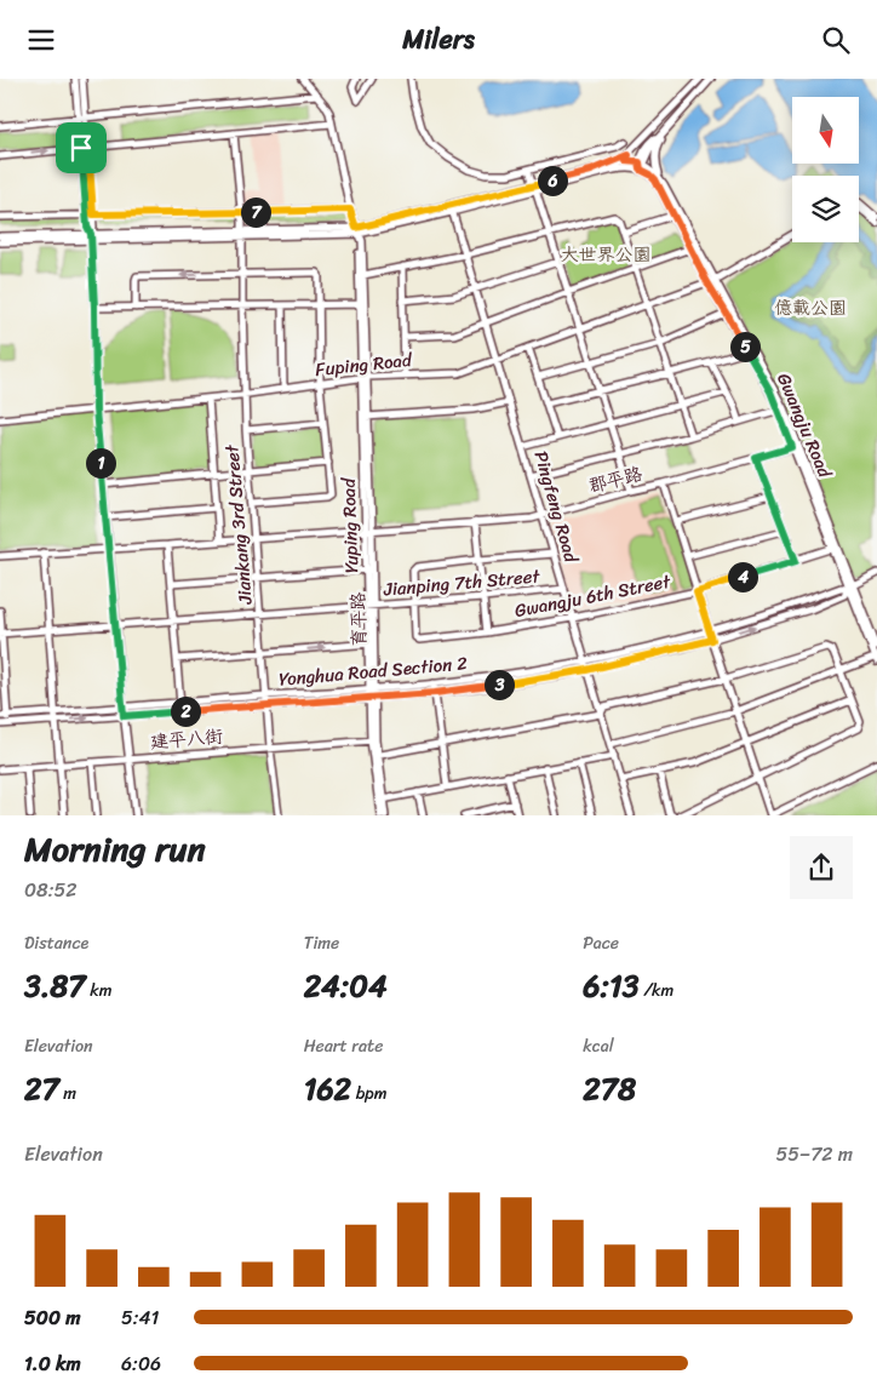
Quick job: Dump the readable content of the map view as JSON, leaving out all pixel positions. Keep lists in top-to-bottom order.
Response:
{
  "streets": {
    "street": [
      "Fuping Road",
      "Gwangju Road",
      "郡平路",
      "Pingfeng Road",
      "Jiankang 3rd Street",
      "Yuping Road",
      "Jianping 7th Street",
      "Gwangju 6th Street",
      "育平路",
      "Yonghua Road Section 2",
      "建平八街"
    ]
  },
  "crossings": [
    ["Fuping Road", "Gwangju Road"],
    ["Fuping Road", "Pingfeng Road"],
    ["Fuping Road", "Jiankang 3rd Street"],
    ["Fuping Road", "Yuping Road"],
    ["Gwangju Road", "郡平路"],
    ["Gwangju Road", "Gwangju 6th Street"],
    ["Gwangju Road", "Yonghua Road Section 2"],
    ["郡平路", "Pingfeng Road"],
    ["郡平路", "Jiankang 3rd Street"],
    ["郡平路", "Yuping Road"],
    ["Pingfeng Road", "Jianping 7th Street"],
    ["Pingfeng Road", "Gwangju 6th Street"],
    ["Pingfeng Road", "Yonghua Road Section 2"],
    ["Jiankang 3rd Street", "Jianping 7th Street"],
    ["Jiankang 3rd Street", "Yonghua Road Section 2"],
    ["Jiankang 3rd Street", "建平八街"],
    ["Yuping Road", "Jianping 7th Street"],
    ["Yuping Road", "育平路"],
    ["Jianping 7th Street", "Gwangju 6th Street"],
    ["育平路", "Yonghua Road Section 2"],
    ["育平路", "建平八街"]
  ],
  "parks": ["大世界公園", "億載公園"],
  "north": "bottom",
  "page": {
    "header": "Milers",
    "pins": [
      "6",
      "7",
      "5",
      "1",
      "4",
      "3",
      "2"
    ],
    "heading": ["Morning run", "08:52"],
    "stats": [
      ["Distance", "3.87 km"],
      ["Time", "24:04"],
      ["Pace", "6:13 /km"],
      ["Elevation", "27 m"],
      ["Heart rate", "162 bpm"],
      ["kcal", "278"]
    ],
    "chart": ["Elevation", "55–72 m"],
    "list": [
      {
        "name": "500 m",
        "note": "5:41"
      },
      {
        "name": "1.0 km",
        "note": "6:06"
      }
    ]
  }
}
